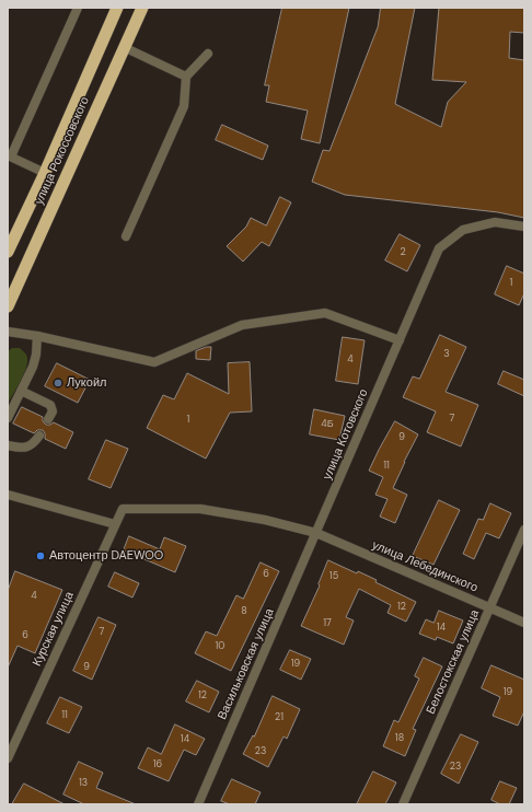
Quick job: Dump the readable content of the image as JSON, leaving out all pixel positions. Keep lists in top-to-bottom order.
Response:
{
  "streets": {
    "highway": ["улица Рокоссовского"],
    "street": [
      "улица Котовского",
      "улица Лебединского",
      "Курская улица",
      "Белостокская улица",
      "Васильковская улица"
    ]
  },
  "crossings": [
    ["улица Котовского", "улица Лебединского"],
    ["улица Котовского", "Курская улица"],
    ["улица Котовского", "Васильковская улица"],
    ["улица Лебединского", "Курская улица"],
    ["улица Лебединского", "Белостокская улица"],
    ["улица Лебединского", "Васильковская улица"],
    ["Курская улица", "Васильковская улица"]
  ],
  "places": ["Лукойл", "Автоцентр DAEWOO"],
  "house_numbers": [
    "2",
    "1",
    "3",
    "4",
    "7",
    "1",
    "4Б",
    "9",
    "11",
    "6",
    "15",
    "4",
    "12",
    "8",
    "17",
    "14",
    "7",
    "6",
    "10",
    "19",
    "9",
    "19",
    "12",
    "11",
    "21",
    "18",
    "14",
    "23",
    "16",
    "23",
    "13"
  ]
}
